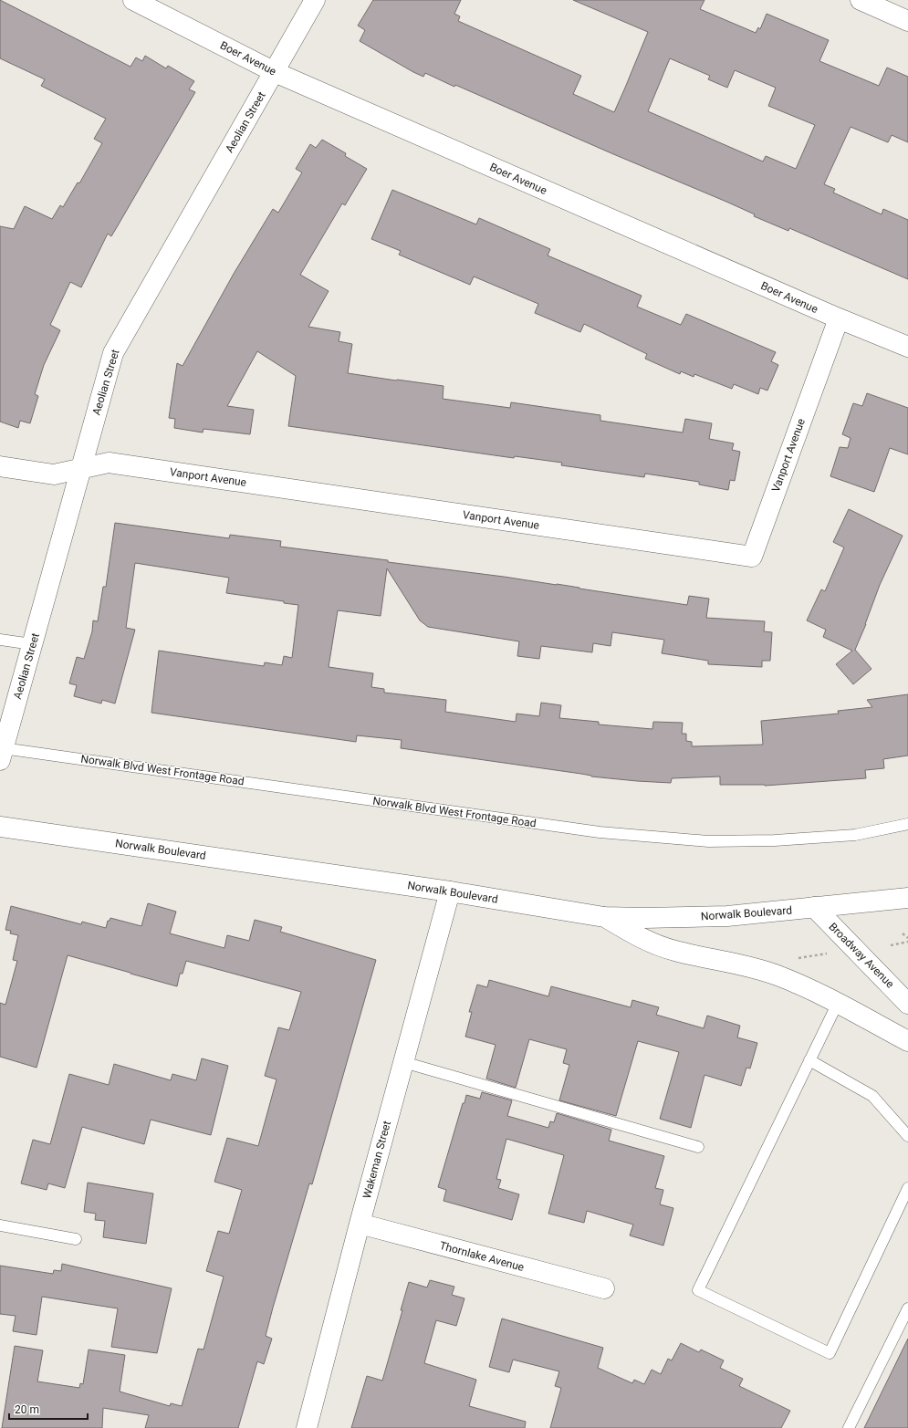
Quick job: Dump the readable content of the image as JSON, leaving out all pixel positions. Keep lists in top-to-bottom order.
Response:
{
  "streets": {
    "street": [
      "Boer Avenue",
      "Aeolian Street",
      "Vanport Avenue",
      "Norwalk Boulevard",
      "Broadway Avenue",
      "Wakeman Street",
      "Thornlake Avenue"
    ],
    "lane": ["Norwalk Blvd West Frontage Road"]
  },
  "crossings": [
    ["Boer Avenue", "Aeolian Street"],
    ["Boer Avenue", "Vanport Avenue"],
    ["Aeolian Street", "Vanport Avenue"],
    ["Aeolian Street", "Norwalk Blvd West Frontage Road"],
    ["Norwalk Boulevard", "Broadway Avenue"],
    ["Norwalk Boulevard", "Wakeman Street"],
    ["Wakeman Street", "Thornlake Avenue"]
  ],
  "scale_bar": "20 m"
}
